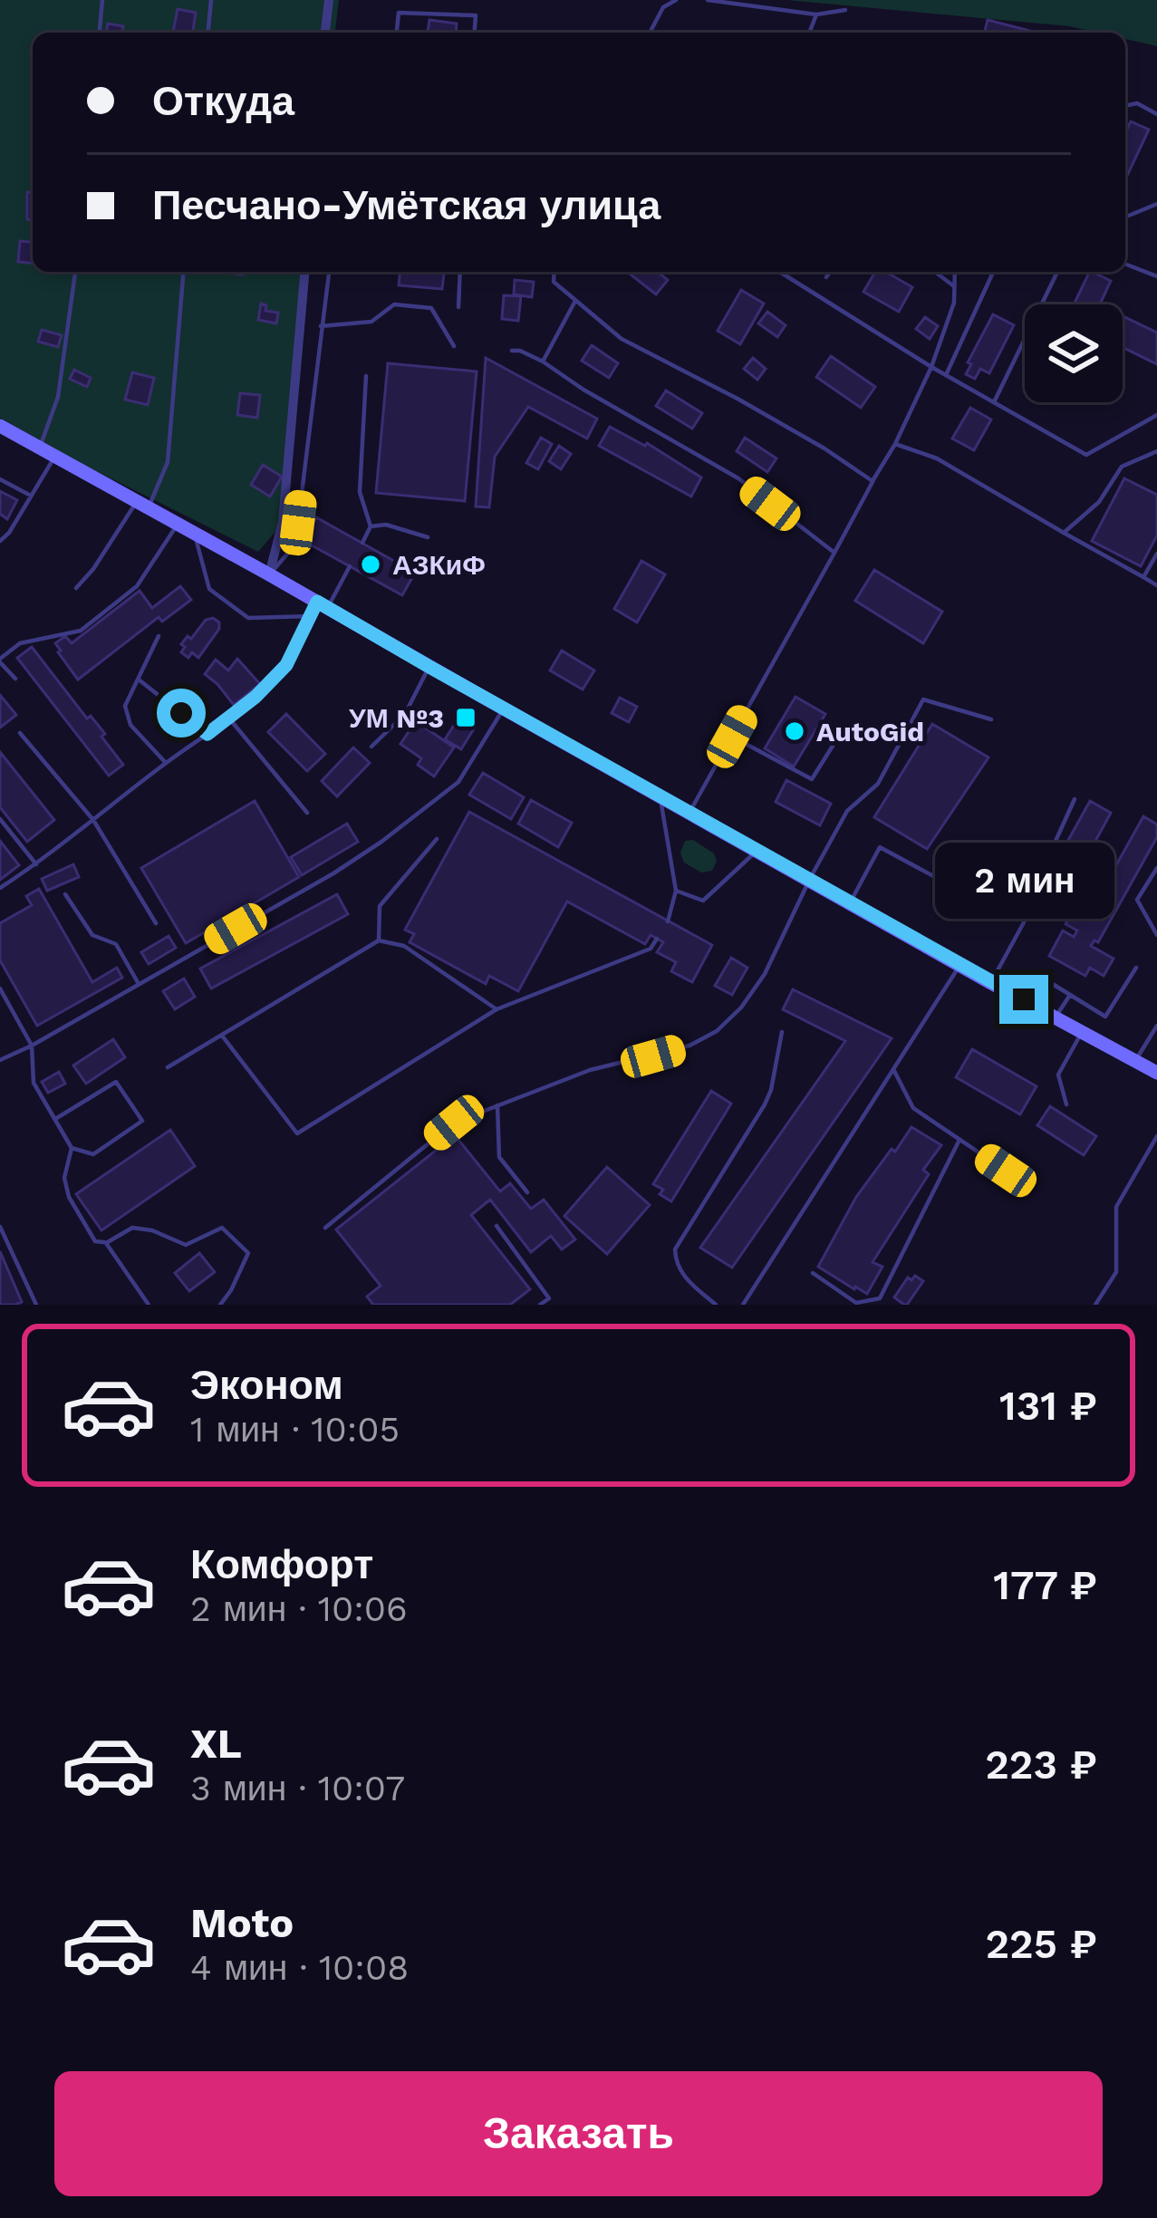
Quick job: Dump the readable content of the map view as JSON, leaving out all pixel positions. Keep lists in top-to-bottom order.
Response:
{
  "places": {
    "other": ["АЗКиФ", "AutoGid"],
    "transit": ["УМ №3"]
  },
  "page": {
    "banner": ["Откуда", "Песчано-Умётская улица"],
    "bubble": "2 мин",
    "list": [
      {
        "name": "Эконом",
        "note": "1 мин · 10:05",
        "value": "131 ₽"
      },
      {
        "name": "Комфорт",
        "note": "2 мин · 10:06",
        "value": "177 ₽"
      },
      {
        "name": "XL",
        "note": "3 мин · 10:07",
        "value": "223 ₽"
      },
      {
        "name": "Moto",
        "note": "4 мин · 10:08",
        "value": "225 ₽"
      }
    ],
    "buttons": "Заказать"
  }
}
